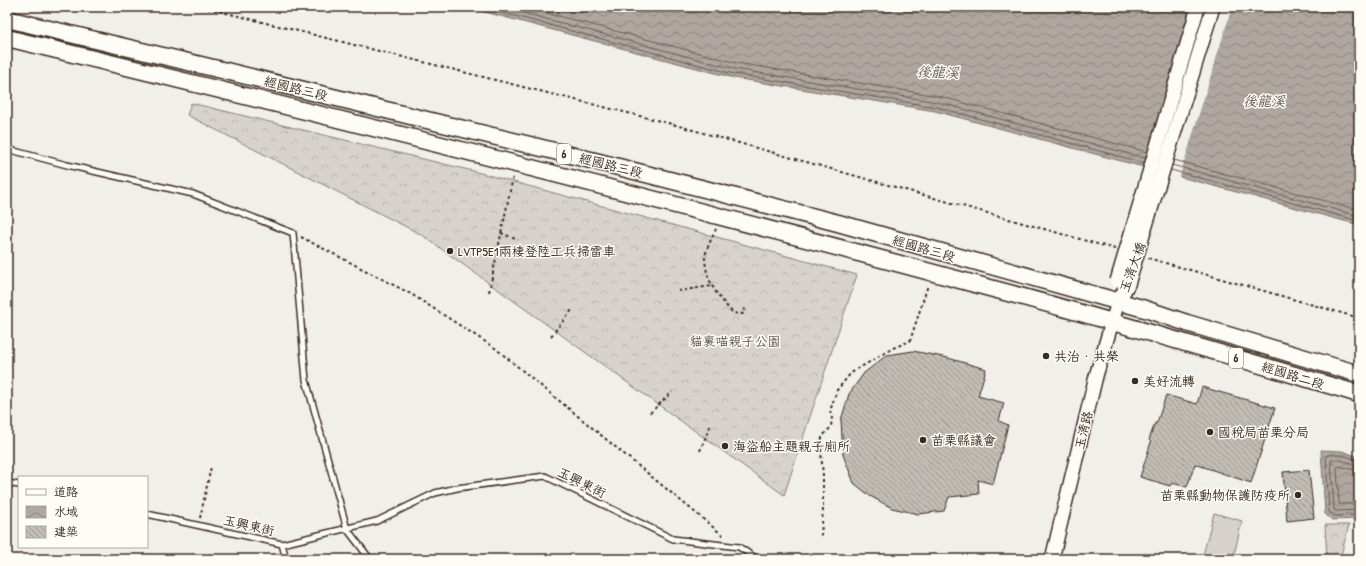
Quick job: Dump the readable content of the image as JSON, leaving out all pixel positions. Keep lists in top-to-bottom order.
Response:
{
  "streets": {
    "main road": ["經國路三段", "6", "經國路二段"],
    "street": ["玉清大橋", "玉清路"],
    "lane": ["玉興東街"]
  },
  "crossings": [
    ["經國路三段", "玉清大橋"],
    ["經國路三段", "經國路二段"],
    ["經國路三段", "玉清路"],
    ["玉清大橋", "經國路二段"],
    ["玉清大橋", "玉清路"],
    ["經國路二段", "玉清路"]
  ],
  "water": ["後龍溪"],
  "parks": ["貓裏喵親子公園"],
  "places": [
    "LVTP5E1兩棲登陸工兵掃雷車",
    "共治‧共榮",
    "美好流轉",
    "國稅局苗栗分局",
    "苗栗縣議會",
    "海盜船主題親子廁所",
    "苗栗縣動物保護防疫所"
  ],
  "legend": ["道路", "水域", "建築"]
}
